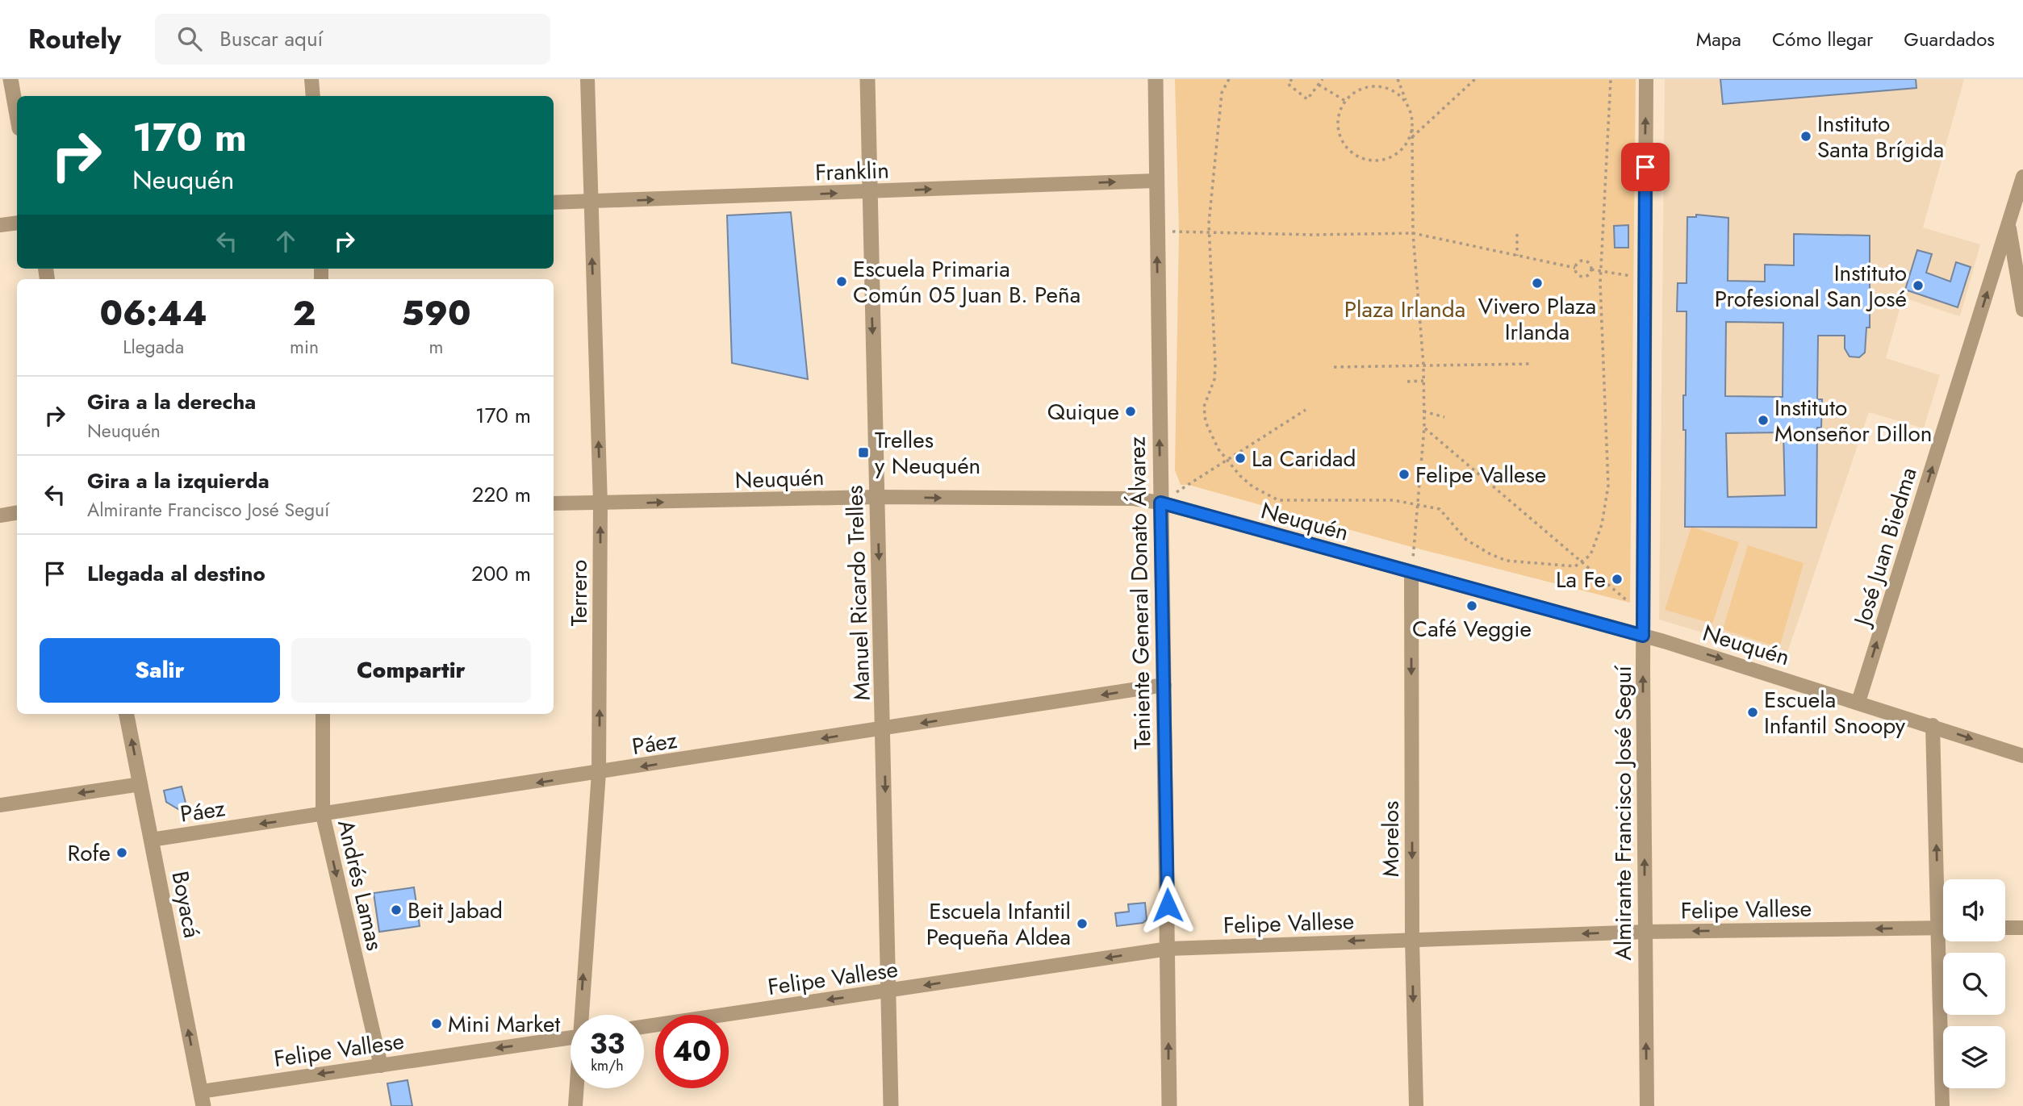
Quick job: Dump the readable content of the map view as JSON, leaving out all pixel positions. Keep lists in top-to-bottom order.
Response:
{
  "streets": {
    "street": [
      "Franklin",
      "Neuquén",
      "José Juan Biedma",
      "Terrero",
      "Manuel Ricardo Trelles",
      "Teniente General Donato Álvarez",
      "Páez",
      "Almirante Francisco José Seguí",
      "Morelos",
      "Andrés Lamas",
      "Boyacá",
      "Felipe Vallese"
    ]
  },
  "crossings": [
    ["Franklin", "Terrero"],
    ["Franklin", "Manuel Ricardo Trelles"],
    ["Franklin", "Teniente General Donato Álvarez"],
    ["Neuquén", "José Juan Biedma"],
    ["Neuquén", "Terrero"],
    ["Neuquén", "Manuel Ricardo Trelles"],
    ["Neuquén", "Teniente General Donato Álvarez"],
    ["Neuquén", "Almirante Francisco José Seguí"],
    ["Neuquén", "Morelos"],
    ["Terrero", "Páez"],
    ["Manuel Ricardo Trelles", "Páez"],
    ["Manuel Ricardo Trelles", "Felipe Vallese"],
    ["Teniente General Donato Álvarez", "Páez"],
    ["Teniente General Donato Álvarez", "Felipe Vallese"],
    ["Páez", "Andrés Lamas"],
    ["Páez", "Boyacá"],
    ["Almirante Francisco José Seguí", "Felipe Vallese"],
    ["Morelos", "Felipe Vallese"],
    ["Andrés Lamas", "Felipe Vallese"],
    ["Boyacá", "Felipe Vallese"]
  ],
  "one_way": [
    "Franklin",
    "Neuquén",
    "José Juan Biedma",
    "Terrero",
    "Manuel Ricardo Trelles",
    "Teniente General Donato Álvarez",
    "Páez",
    "Almirante Francisco José Seguí",
    "Morelos",
    "Andrés Lamas",
    "Boyacá",
    "Felipe Vallese"
  ],
  "parks": ["Plaza Irlanda"],
  "places": {
    "other": [
      "Instituto Santa Brígida",
      "Escuela Primaria Común 05 Juan B. Peña",
      "Vivero Plaza Irlanda",
      "Instituto Profesional San José",
      "Quique",
      "Instituto Monseñor Dillon",
      "La Caridad",
      "Felipe Vallese",
      "La Fe",
      "Café Veggie",
      "Escuela Infantil Snoopy",
      "Rofe",
      "Beit Jabad",
      "Escuela Infantil Pequeña Aldea",
      "Mini Market"
    ],
    "transit": ["Trelles y Neuquén"]
  },
  "page": {
    "header": "Routely",
    "search": "Buscar aquí",
    "nav": ["Mapa", "Cómo llegar", "Guardados"],
    "turn": ["170 m", "Neuquén"],
    "eta": [
      "06:44",
      "Llegada",
      "2",
      "min",
      "590",
      "m"
    ],
    "list": [
      {
        "name": "Gira a la derecha",
        "note": "Neuquén",
        "value": "170 m"
      },
      {
        "name": "Gira a la izquierda",
        "note": "Almirante Francisco José Seguí",
        "value": "220 m"
      },
      {
        "name": "Llegada al destino",
        "value": "200 m"
      }
    ],
    "buttons": ["Salir", "Compartir"],
    "speed": "33 km/h",
    "limit": "40"
  }
}
